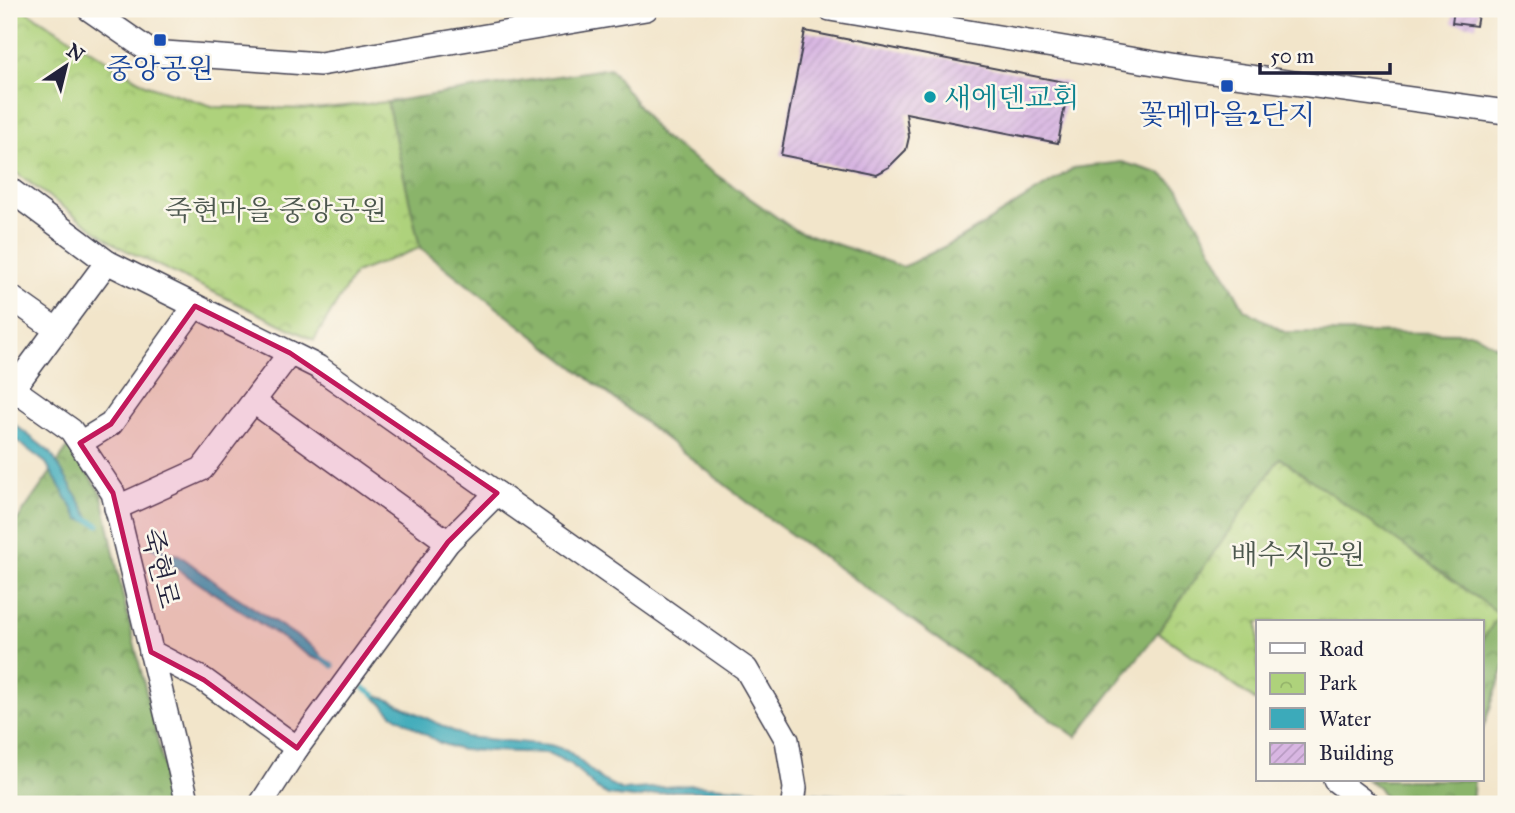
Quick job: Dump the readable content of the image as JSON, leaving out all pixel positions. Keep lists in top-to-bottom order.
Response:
{
  "streets": {
    "street": ["죽현로"]
  },
  "parks": ["죽현마을 중앙공원", "배수지공원"],
  "places": {
    "transit": ["중앙공원", "꽃메마을2단지"],
    "other": ["새에덴교회"]
  },
  "legend": [
    "Road",
    "Park",
    "Water",
    "Building"
  ],
  "scale_bar": "50 m",
  "north": "top right"
}
